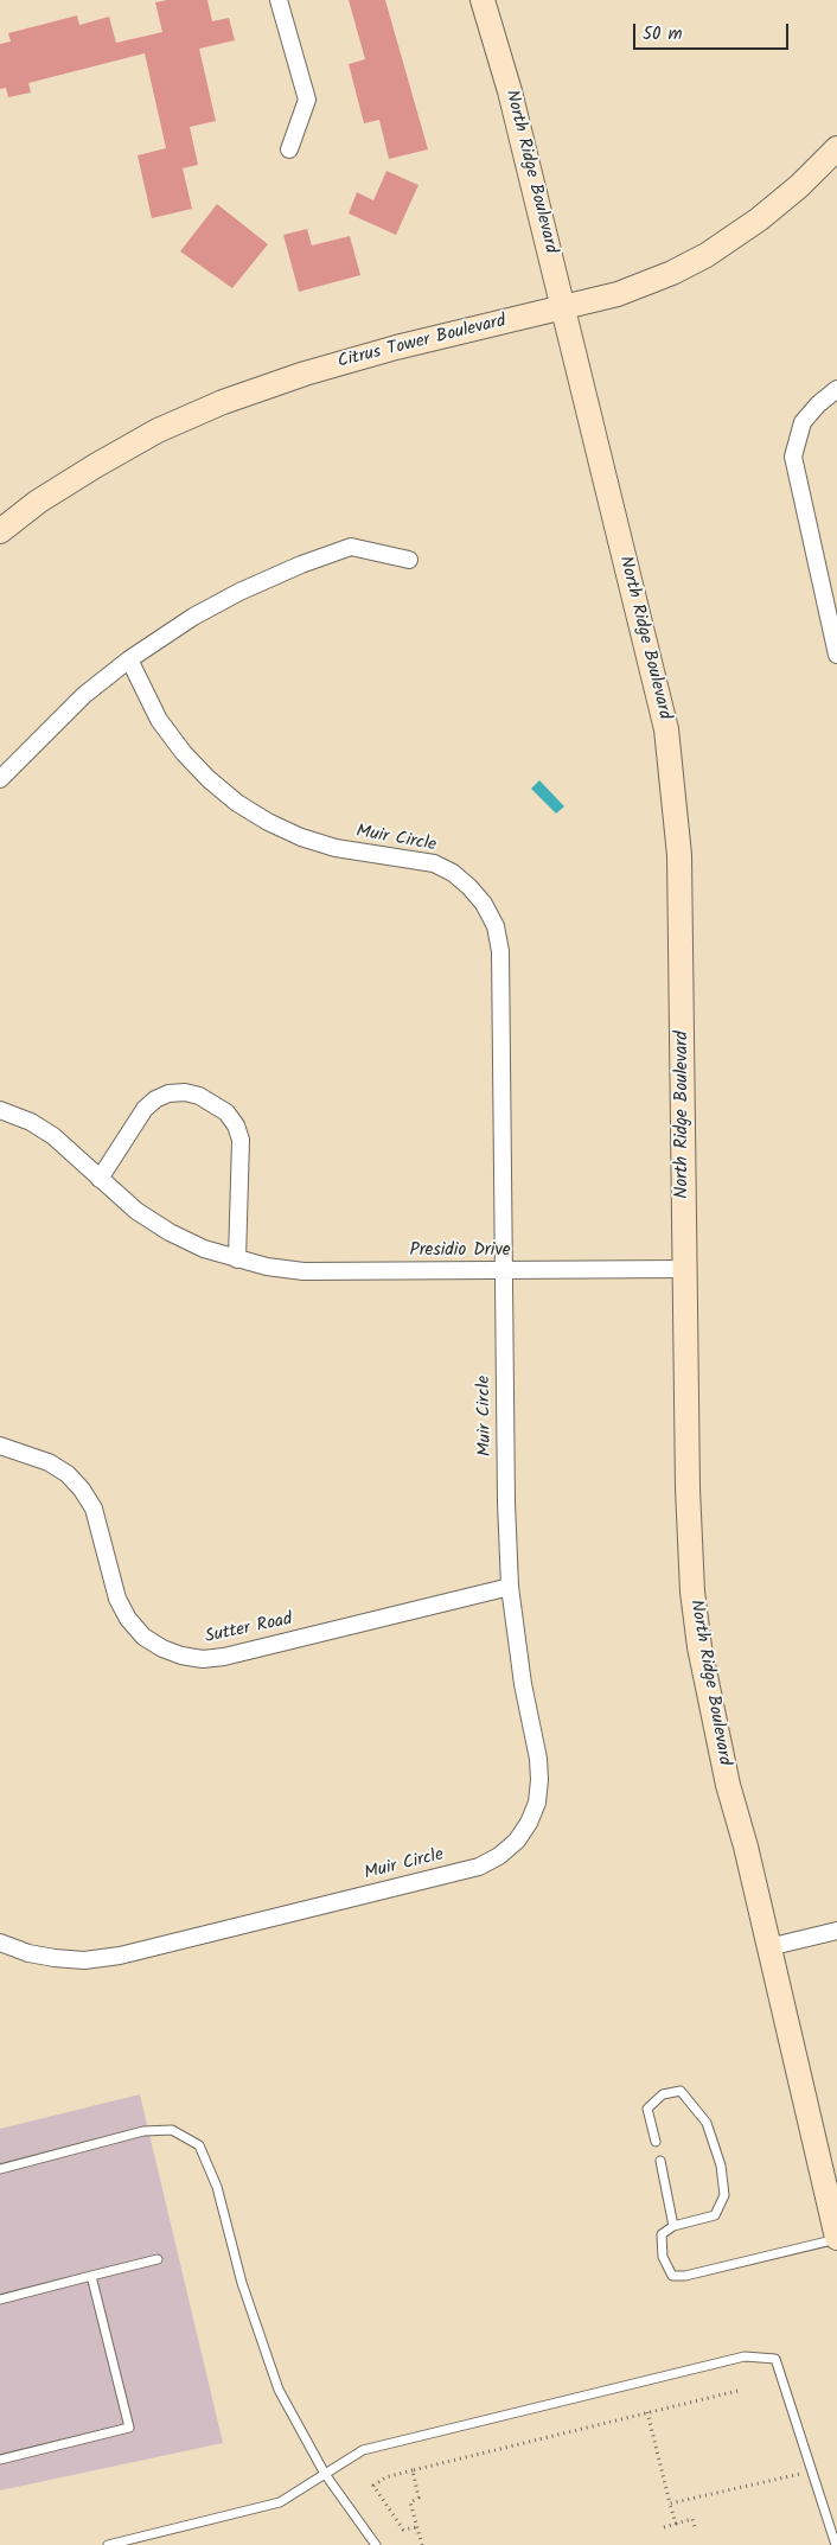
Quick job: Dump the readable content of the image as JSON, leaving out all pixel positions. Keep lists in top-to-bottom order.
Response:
{
  "streets": {
    "street": [
      "North Ridge Boulevard",
      "Citrus Tower Boulevard",
      "Muir Circle",
      "Presidio Drive",
      "Sutter Road"
    ]
  },
  "crossings": [
    ["North Ridge Boulevard", "Citrus Tower Boulevard"],
    ["North Ridge Boulevard", "Presidio Drive"],
    ["Muir Circle", "Presidio Drive"],
    ["Muir Circle", "Sutter Road"]
  ],
  "scale_bar": "50 m"
}
